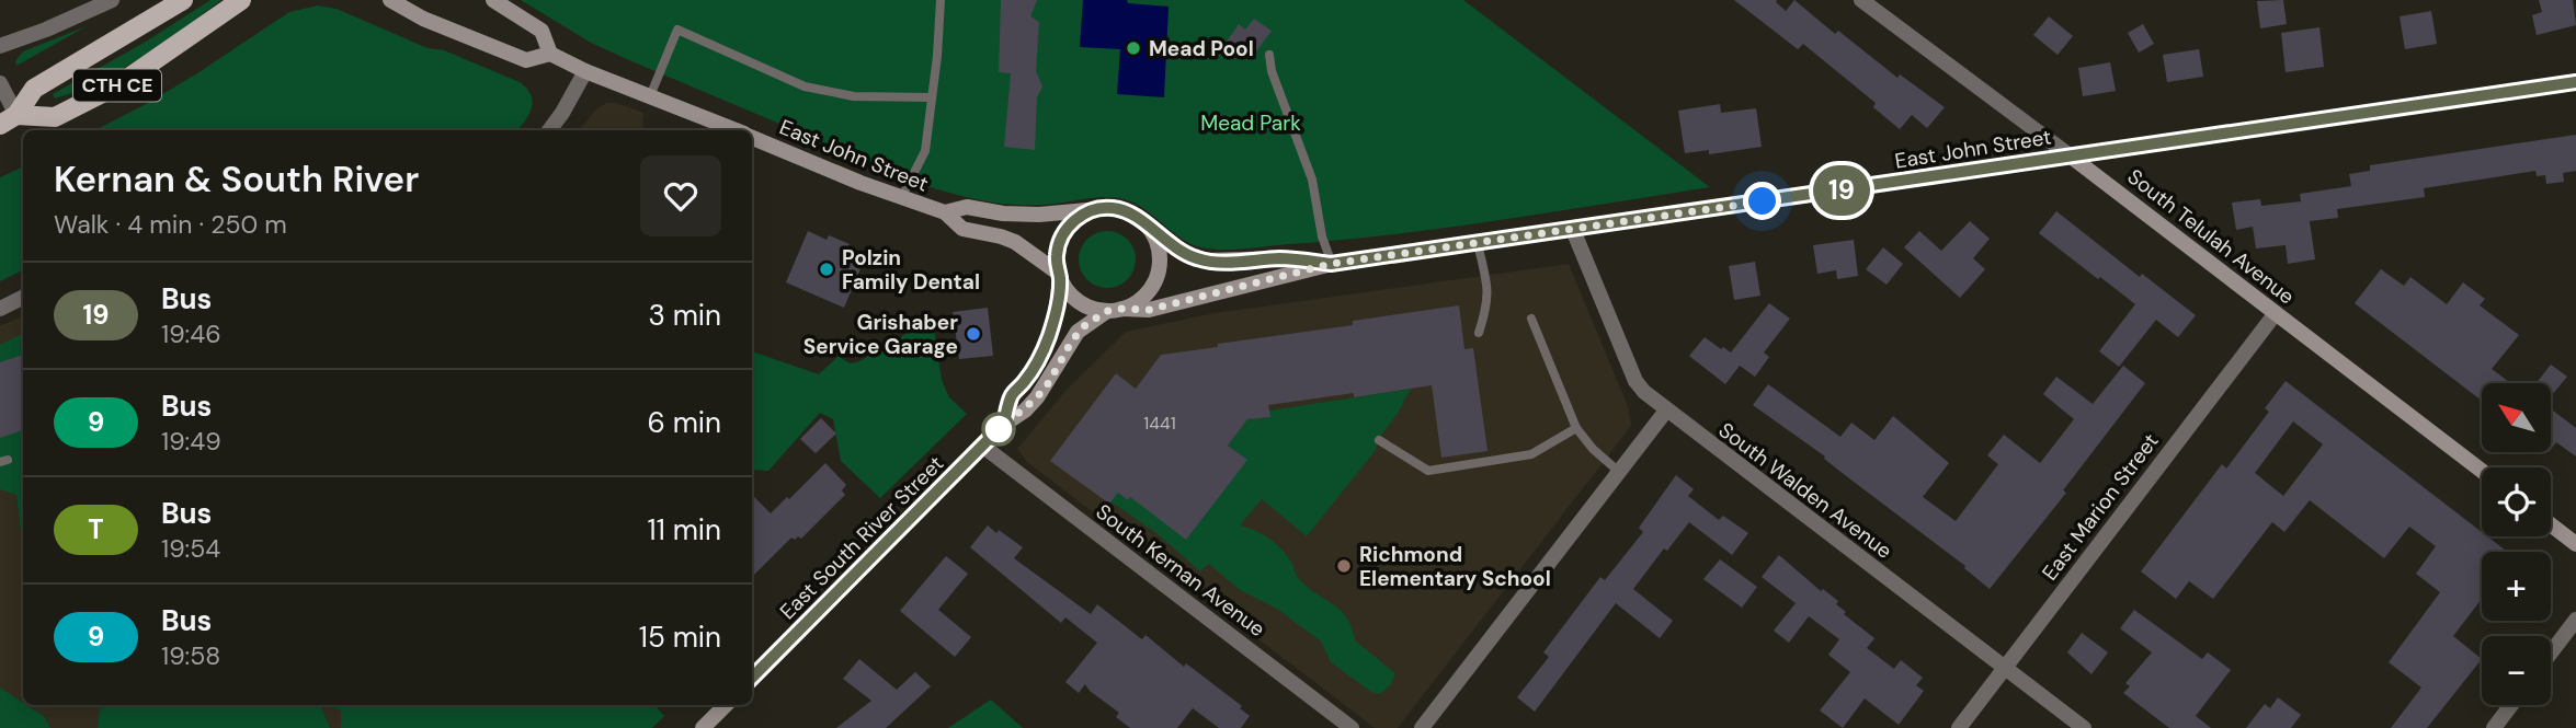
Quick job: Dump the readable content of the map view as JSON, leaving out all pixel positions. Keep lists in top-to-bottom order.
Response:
{
  "streets": {
    "main road": ["CTH CE"],
    "street": [
      "East John Street",
      "South Telulah Avenue",
      "South Walden Avenue",
      "East Marion Street",
      "East South River Street",
      "South Kernan Avenue"
    ]
  },
  "crossings": [
    ["East John Street", "South Telulah Avenue"],
    ["East John Street", "South Walden Avenue"],
    ["East John Street", "East South River Street"],
    ["South Telulah Avenue", "East Marion Street"],
    ["South Walden Avenue", "East Marion Street"],
    ["East South River Street", "South Kernan Avenue"]
  ],
  "parks": ["Mead Park"],
  "places": [
    "Mead Pool",
    "Polzin Family Dental",
    "Grishaber Service Garage",
    "Richmond Elementary School"
  ],
  "lines": ["bus line 19"],
  "house_numbers": ["1441"],
  "north": "top left",
  "page": {
    "on_map": "19",
    "heading": ["Kernan & South River", "Walk · 4 min · 250 m"],
    "list": [
      {
        "mark": "19",
        "name": "Bus",
        "note": "19:46",
        "value": "3 min"
      },
      {
        "mark": "9",
        "name": "Bus",
        "note": "19:49",
        "value": "6 min"
      },
      {
        "mark": "T",
        "name": "Bus",
        "note": "19:54",
        "value": "11 min"
      },
      {
        "mark": "9",
        "name": "Bus",
        "note": "19:58",
        "value": "15 min"
      }
    ],
    "map_buttons": ["+", "−"]
  }
}
